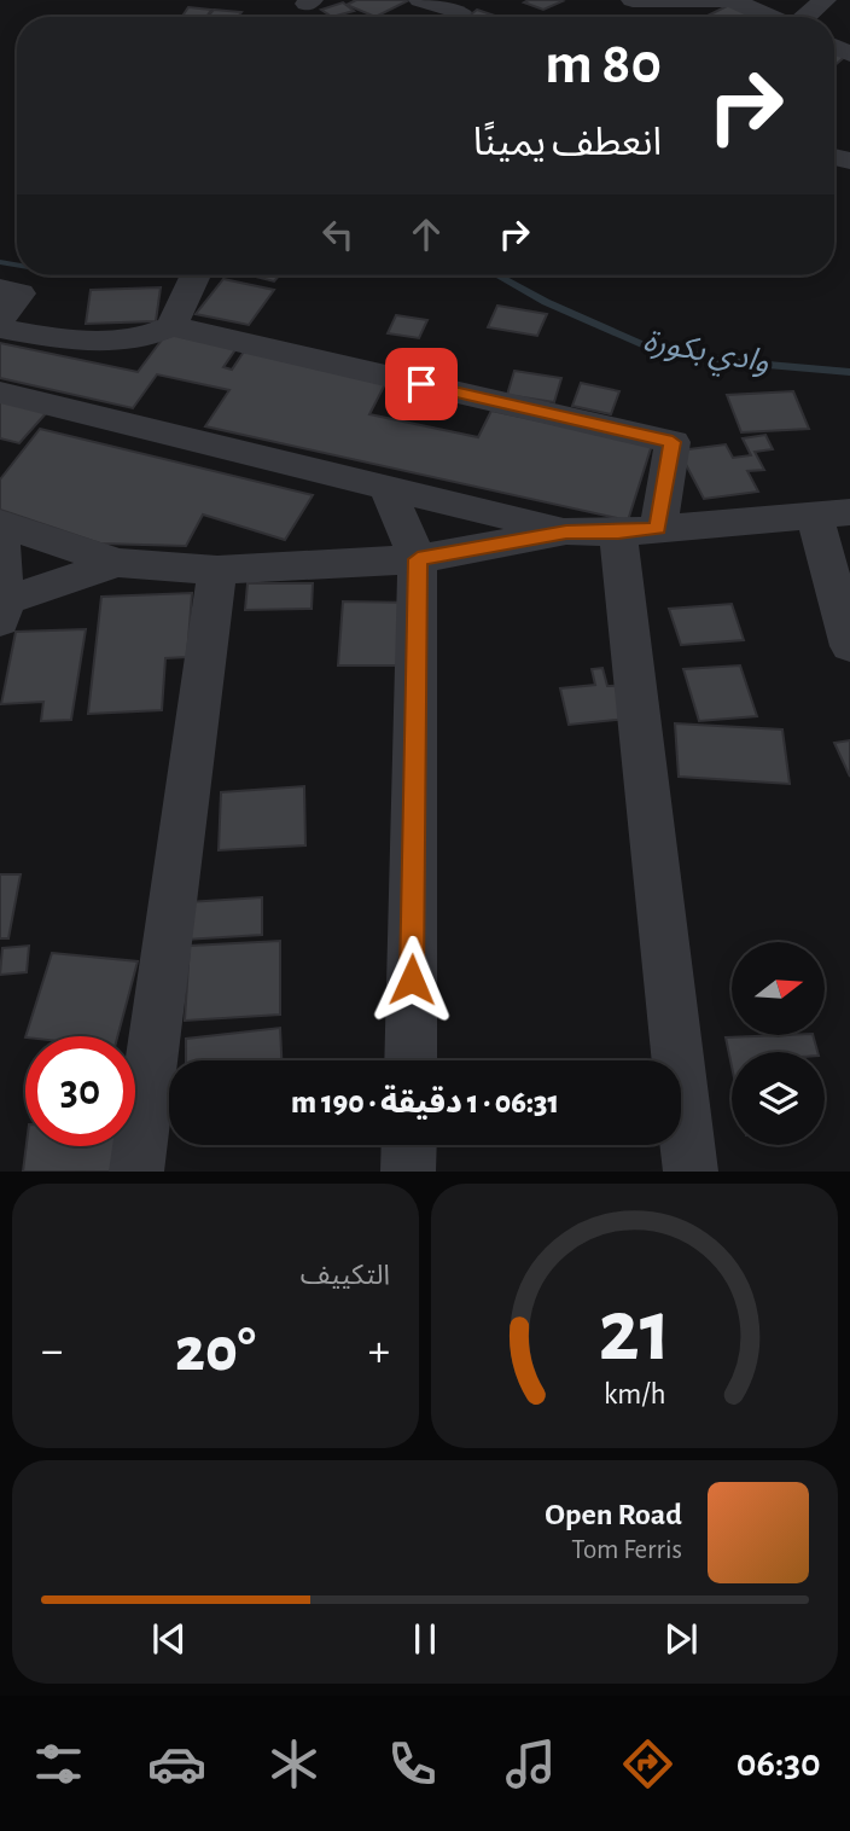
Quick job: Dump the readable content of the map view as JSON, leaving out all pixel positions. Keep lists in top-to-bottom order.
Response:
{
  "water": ["وادي بكورة"],
  "north": "right",
  "page": {
    "turn": ["80 m", "انعطف يمينًا"],
    "limit": "30",
    "trip": "06:31 · 1 دقيقة · 190 m",
    "tile": "التكييف",
    "heat": ["−", "20°", "+"],
    "song": ["Open Road", "Tom Ferris"],
    "tabs": "06:30",
    "gauge": ["21", "km/h"]
  }
}
